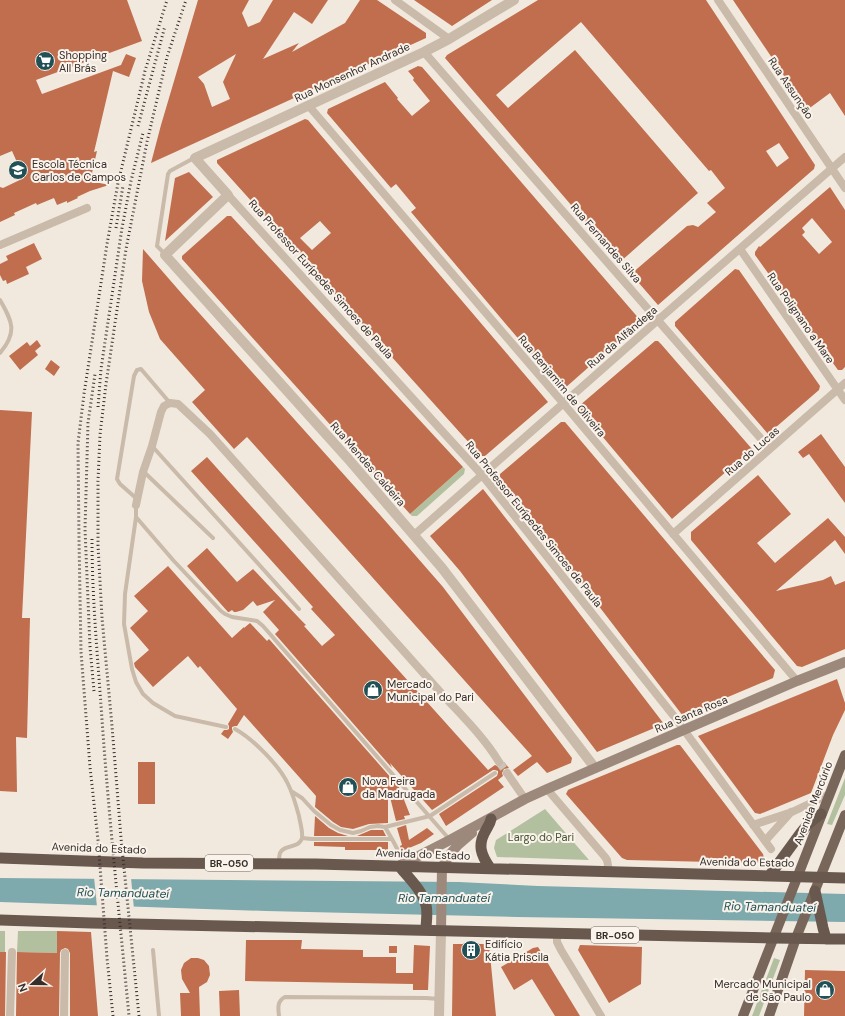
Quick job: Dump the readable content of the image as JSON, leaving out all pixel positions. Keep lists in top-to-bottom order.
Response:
{
  "streets": {
    "highway": ["Avenida do Estado", "BR-050"],
    "main road": ["Rua Santa Rosa", "Avenida Mercúrio"],
    "street": [
      "Rua Monsenhor Andrade",
      "Rua Assunção",
      "Rua Fernandes Silva",
      "Rua Professor Eurípedes Simoes de Paula",
      "Rua Polignano a Mare",
      "Rua da Alfândega",
      "Rua Benjamim de Oliveira",
      "Rua do Lucas",
      "Rua Mendes Caldeira"
    ]
  },
  "crossings": [
    ["Rua Monsenhor Andrade", "Rua Fernandes Silva"],
    ["Rua Monsenhor Andrade", "Rua Professor Eurípedes Simoes de Paula"],
    ["Rua Monsenhor Andrade", "Rua Benjamim de Oliveira"],
    ["Rua Monsenhor Andrade", "Rua Mendes Caldeira"],
    ["Rua Assunção", "Rua da Alfândega"],
    ["Rua Fernandes Silva", "Rua da Alfândega"],
    ["Rua Fernandes Silva", "Rua do Lucas"],
    ["Rua Professor Eurípedes Simoes de Paula", "Rua da Alfândega"],
    ["Rua Professor Eurípedes Simoes de Paula", "Rua Mendes Caldeira"],
    ["Rua Professor Eurípedes Simoes de Paula", "Rua Santa Rosa"],
    ["Rua Polignano a Mare", "Rua da Alfândega"],
    ["Rua Polignano a Mare", "Rua do Lucas"],
    ["Rua da Alfândega", "Rua Benjamim de Oliveira"],
    ["Rua da Alfândega", "Rua Mendes Caldeira"],
    ["Rua Benjamim de Oliveira", "Rua do Lucas"],
    ["Rua Benjamim de Oliveira", "Rua Santa Rosa"],
    ["Rua Mendes Caldeira", "Rua Santa Rosa"],
    ["Avenida Mercúrio", "Avenida do Estado"],
    ["Avenida Mercúrio", "BR-050"]
  ],
  "water": ["Rio Tamanduateí"],
  "parks": ["Largo do Pari"],
  "places": {
    "supermarket": ["Shopping All Brás"],
    "school or university": ["Escola Técnica Carlos de Campos"],
    "shop": ["Mercado Municipal do Pari", "Nova Feira da Madrugada", "Mercado Municipal de São Paulo"],
    "building": ["Edifício Kátia Priscila"]
  },
  "north": "left"
}
